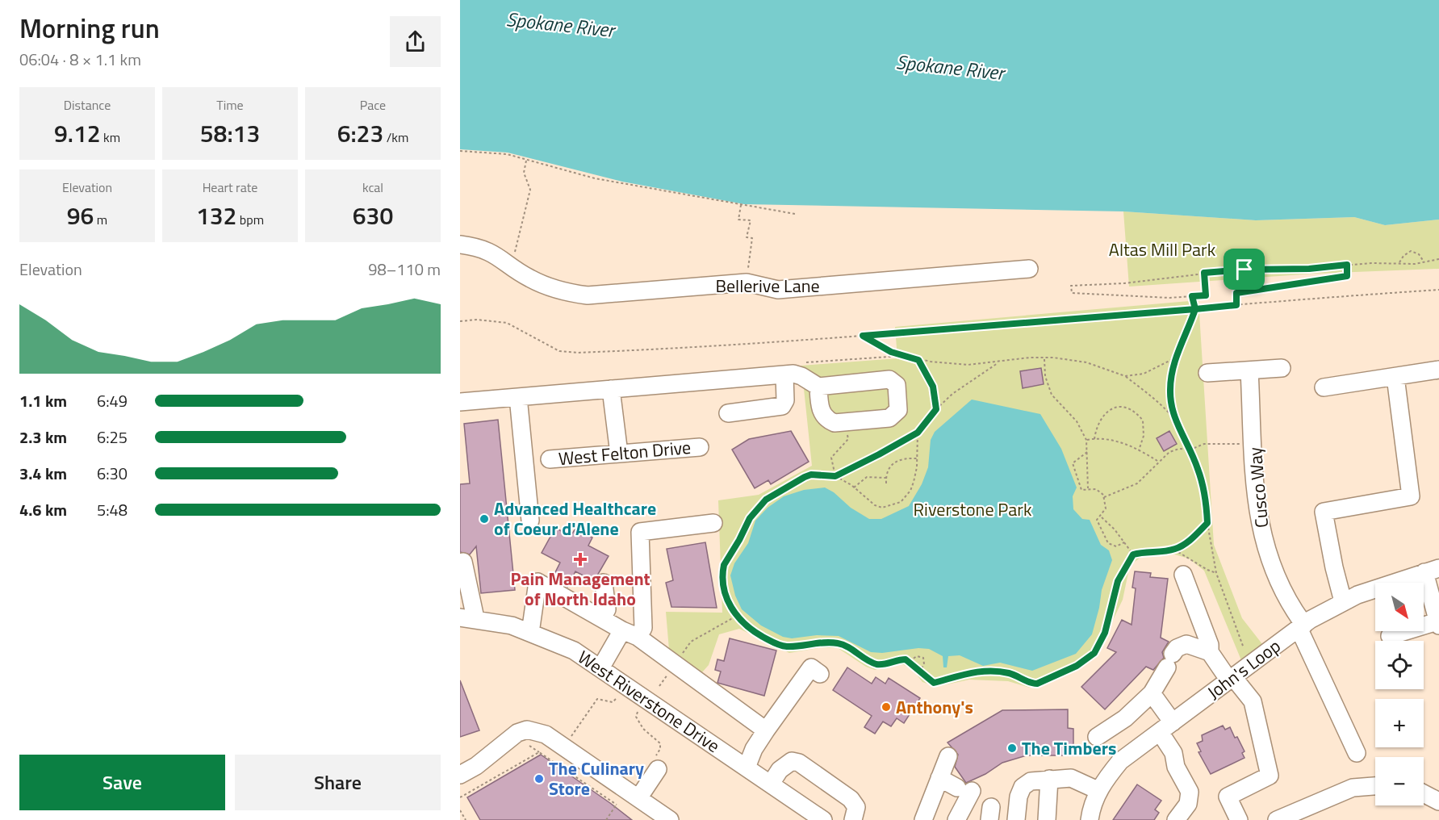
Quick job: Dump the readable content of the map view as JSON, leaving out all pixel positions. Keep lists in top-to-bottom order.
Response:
{
  "streets": {
    "street": [
      "Bellerive Lane",
      "West Felton Drive",
      "Cusco Way",
      "John's Loop",
      "West Riverstone Drive"
    ]
  },
  "crossings": [
    ["Cusco Way", "John's Loop"]
  ],
  "water": ["Spokane River"],
  "parks": ["Altas Mill Park", "Riverstone Park"],
  "places": {
    "other": [
      "Advanced Healthcare of Coeur d'Alene",
      "Anthony's",
      "The Timbers",
      "The Culinary Store"
    ],
    "health": ["Pain Management of North Idaho"]
  },
  "north": "bottom right",
  "page": {
    "heading": ["Morning run", "06:04 · 8 × 1.1 km"],
    "stats": [
      ["Distance", "9.12 km"],
      ["Time", "58:13"],
      ["Pace", "6:23 /km"],
      ["Elevation", "96 m"],
      ["Heart rate", "132 bpm"],
      ["kcal", "630"]
    ],
    "chart": ["Elevation", "98–110 m"],
    "list": [
      {
        "name": "1.1 km",
        "note": "6:49"
      },
      {
        "name": "2.3 km",
        "note": "6:25"
      },
      {
        "name": "3.4 km",
        "note": "6:30"
      },
      {
        "name": "4.6 km",
        "note": "5:48"
      }
    ],
    "map_buttons": ["+", "−"],
    "buttons": ["Save", "Share"]
  }
}
